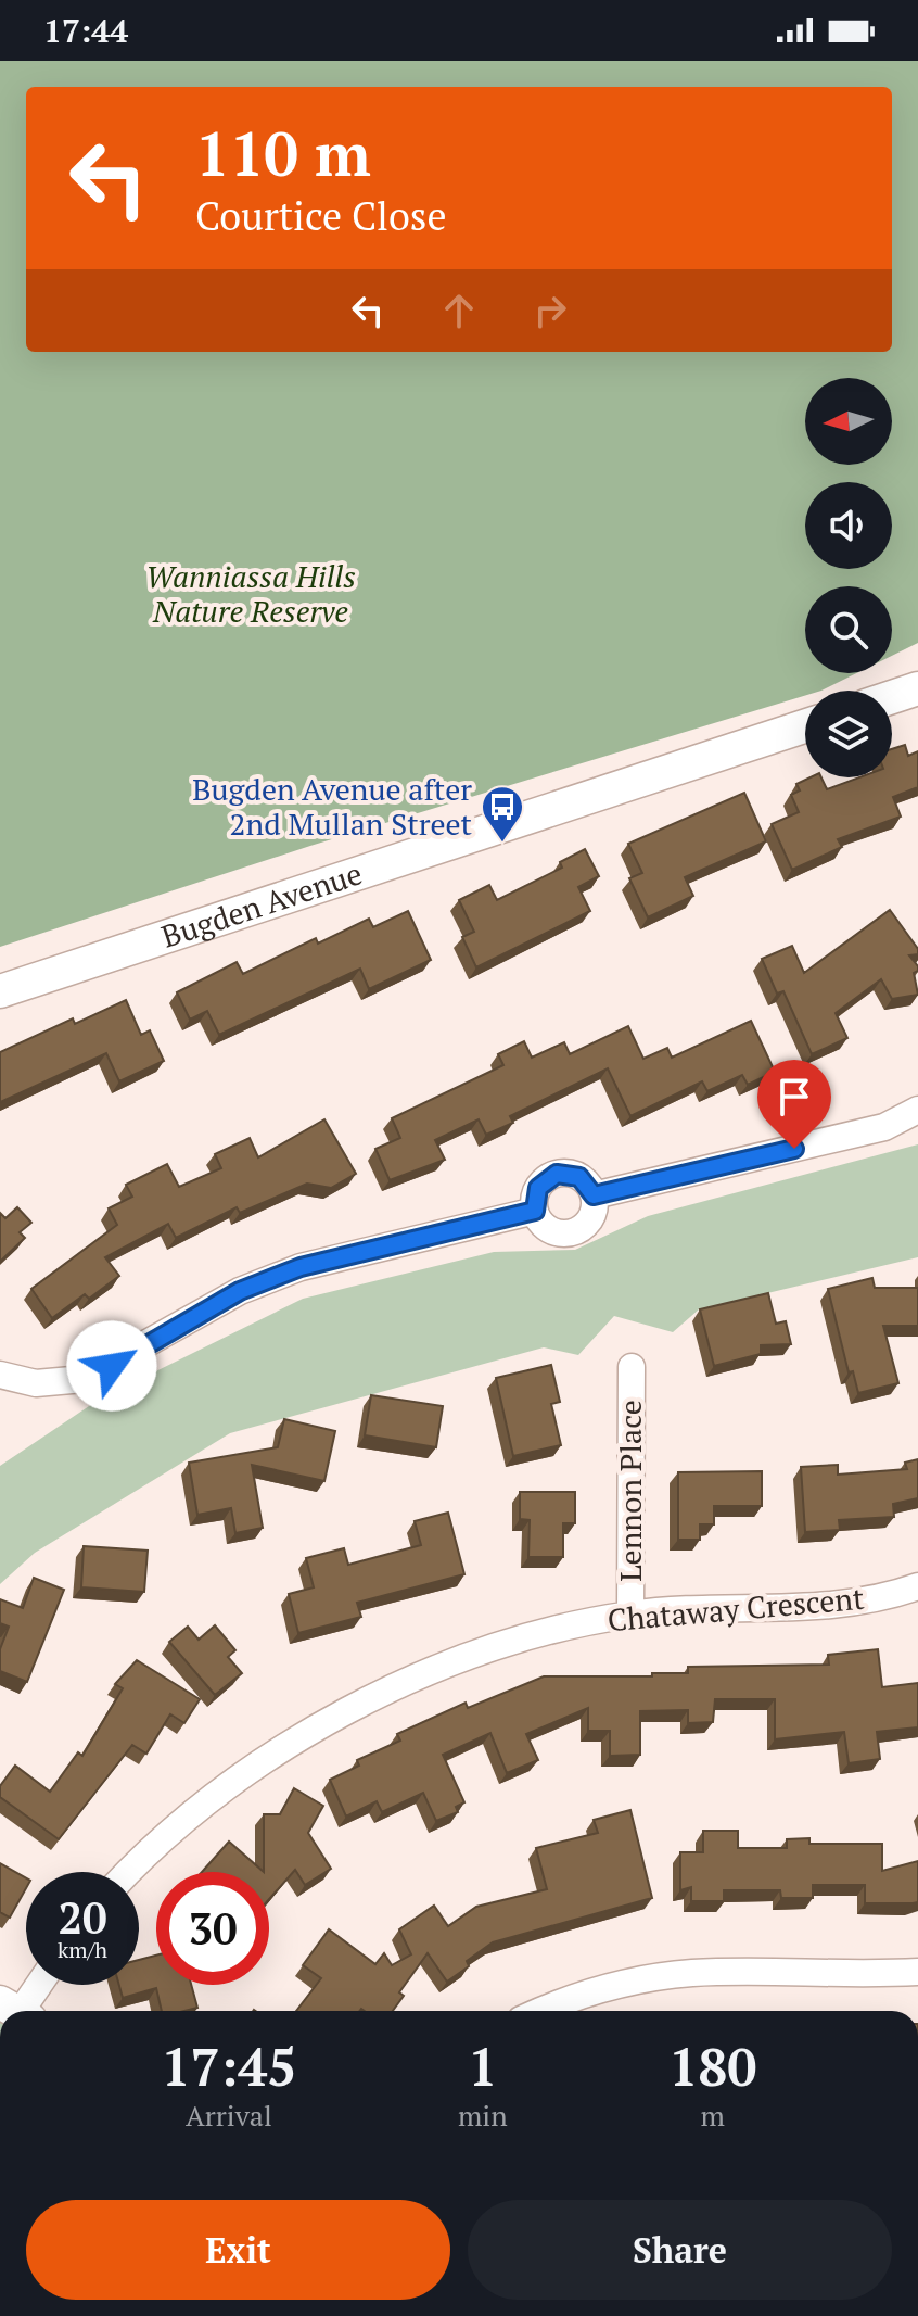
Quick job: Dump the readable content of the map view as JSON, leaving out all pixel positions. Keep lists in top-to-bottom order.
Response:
{
  "streets": {
    "street": ["Bugden Avenue", "Lennon Place", "Chataway Crescent"]
  },
  "crossings": [
    ["Lennon Place", "Chataway Crescent"]
  ],
  "parks": ["Wanniassa Hills Nature Reserve"],
  "places": {
    "bus stop": ["Bugden Avenue after 2nd Mullan Street"]
  },
  "north": "left",
  "page": {
    "status": "17:44",
    "turn": ["110 m", "Courtice Close"],
    "speed": "20 km/h",
    "limit": "30",
    "eta": [
      "17:45",
      "Arrival",
      "1",
      "min",
      "180",
      "m"
    ],
    "buttons": ["Exit", "Share"]
  }
}
